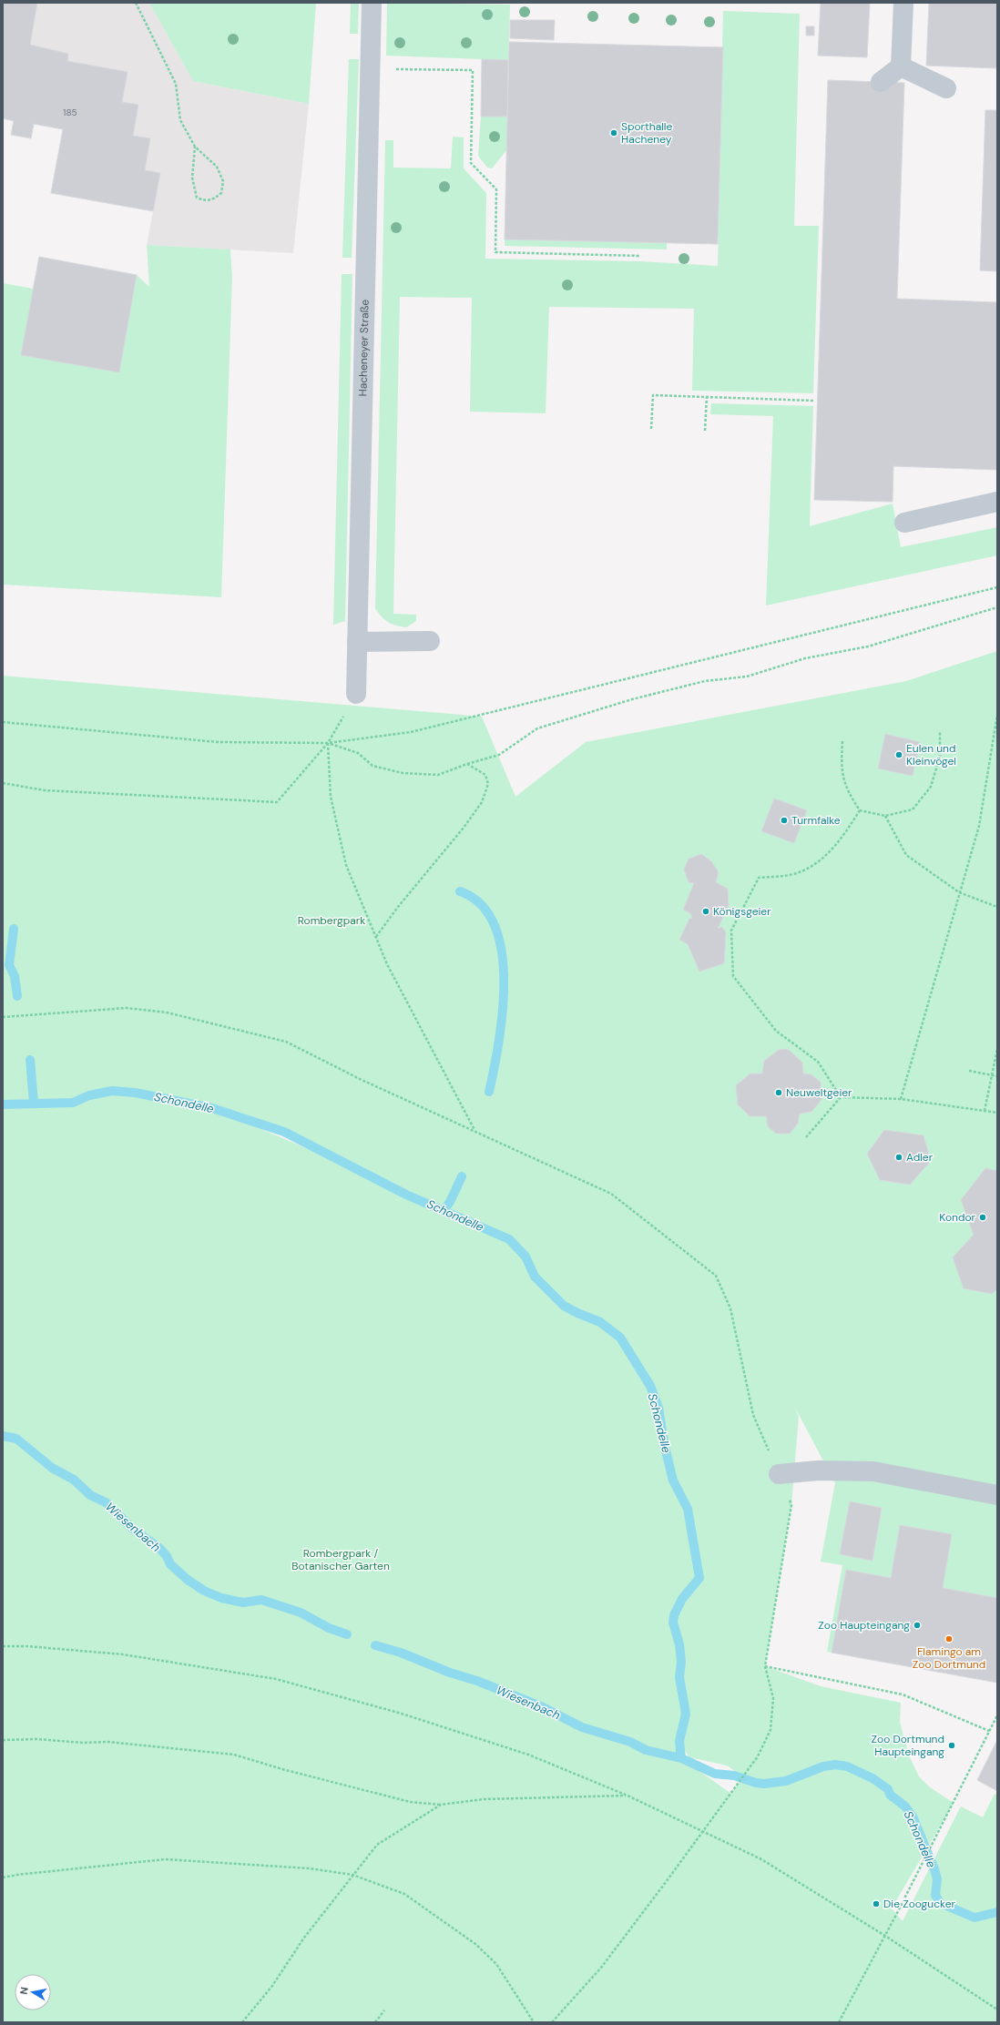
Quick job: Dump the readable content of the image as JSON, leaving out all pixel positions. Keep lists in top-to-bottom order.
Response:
{
  "streets": {
    "street": ["Hacheneyer Straße"]
  },
  "water": ["Schondelle", "Wiesenbach"],
  "parks": ["Rombergpark", "Rombergpark / Botanischer Garten"],
  "places": [
    "Sporthalle Hacheney",
    "Eulen und Kleinvögel",
    "Turmfalke",
    "Königsgeier",
    "Neuweltgeier",
    "Adler",
    "Kondor",
    "Zoo Haupteingang",
    "Flamingo am Zoo Dortmund",
    "Zoo Dortmund Haupteingang",
    "Die Zoogucker"
  ],
  "house_numbers": ["185"],
  "north": "left"
}
